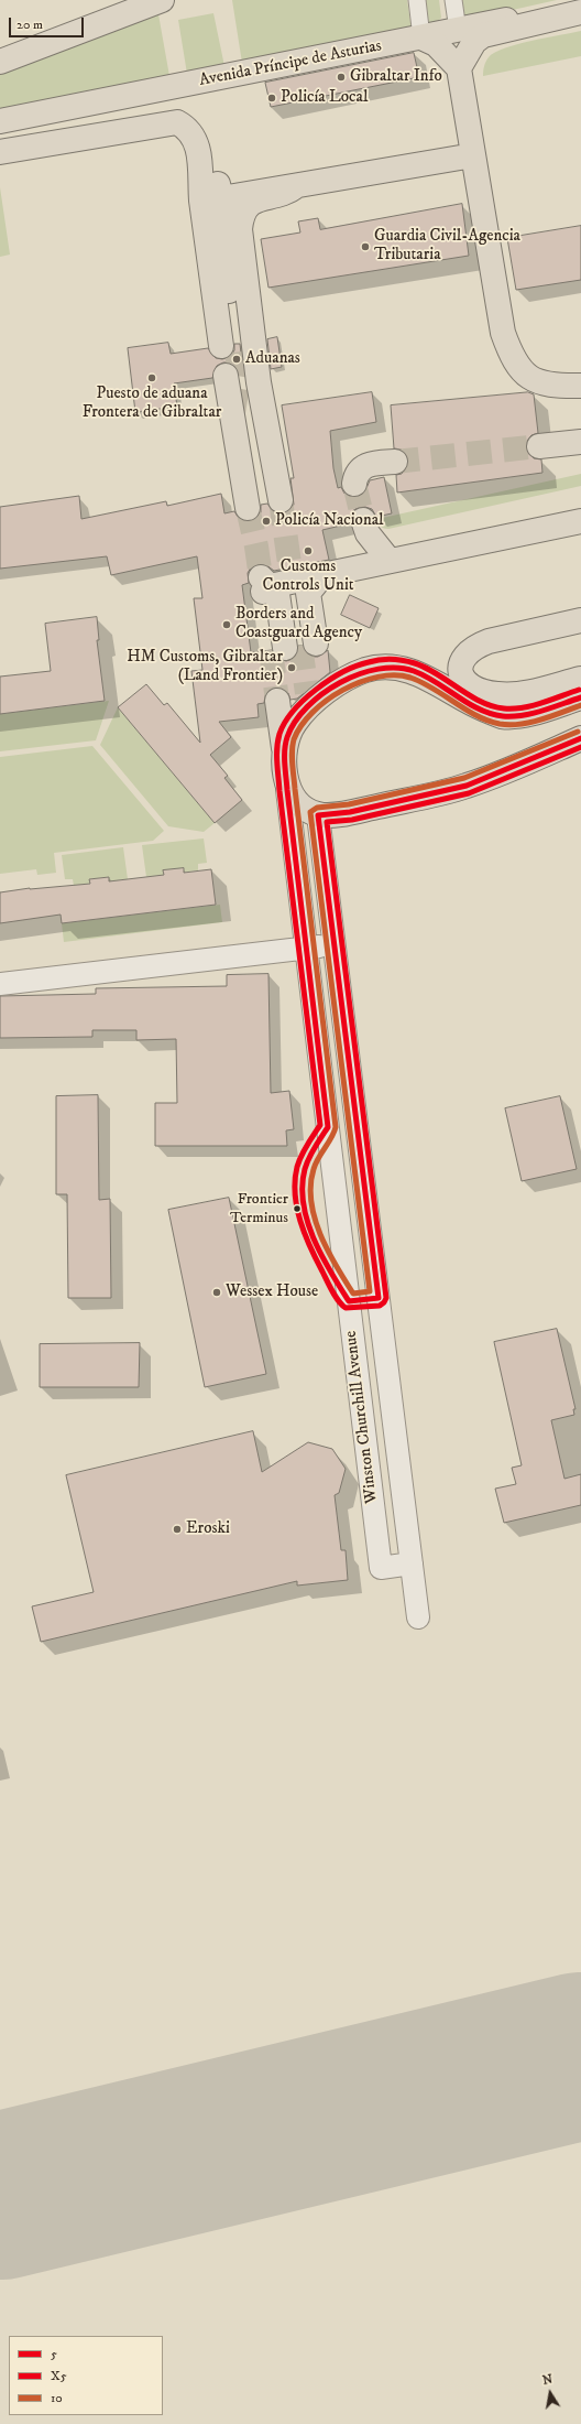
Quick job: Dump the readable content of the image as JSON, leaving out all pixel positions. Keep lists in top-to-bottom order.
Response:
{
  "streets": {
    "main road": ["Avenida Príncipe de Asturias", "Winston Churchill Avenue"]
  },
  "places": [
    "Gibraltar Info",
    "Policía Local",
    "Guardia Civil-Agencia Tributaria",
    "Aduanas",
    "Puesto de aduana Frontera de Gibraltar",
    "Policía Nacional",
    "Customs Controls Unit",
    "Borders and Coastguard Agency",
    "HM Customs, Gibraltar (Land Frontier)",
    "Frontier Terminus",
    "Wessex House",
    "Eroski"
  ],
  "lines": ["transit line X5", "transit line 5", "transit line 10"],
  "legend": ["5", "X5", "10"],
  "scale_bar": "20 m",
  "north": "top"
}
